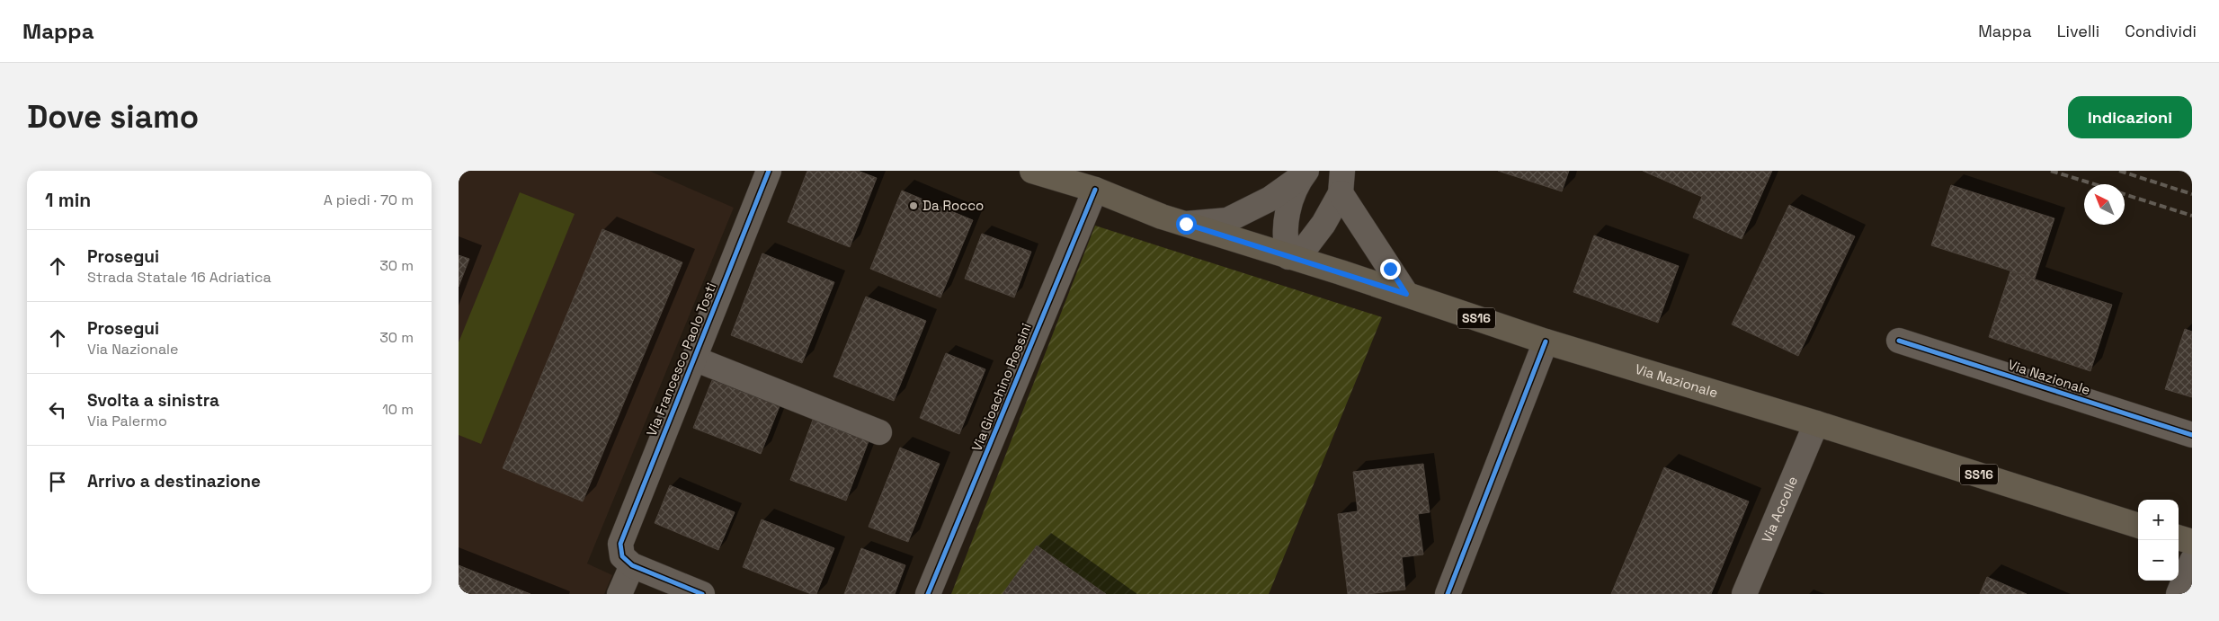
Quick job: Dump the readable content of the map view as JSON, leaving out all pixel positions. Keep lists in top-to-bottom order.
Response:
{
  "streets": {
    "main road": ["SS16", "Via Nazionale"],
    "street": ["Via Francesco Paolo Tosti", "Via Gioachino Rossini", "Via Accolle"]
  },
  "crossings": [
    ["SS16", "Via Nazionale"],
    ["SS16", "Via Gioachino Rossini"],
    ["Via Nazionale", "Via Accolle"]
  ],
  "places": ["Da Rocco"],
  "north": "top left",
  "page": {
    "header": "Mappa",
    "nav": ["Mappa", "Livelli", "Condividi"],
    "buttons": "Indicazioni",
    "title": "Dove siamo",
    "heading": ["1 min", "A piedi · 70 m"],
    "list": [
      ["Prosegui", "Strada Statale 16 Adriatica", "30 m"],
      ["Prosegui", "Via Nazionale", "30 m"],
      ["Svolta a sinistra", "Via Palermo", "10 m"],
      "Arrivo a destinazione"
    ],
    "map_buttons": ["+", "−"]
  }
}
